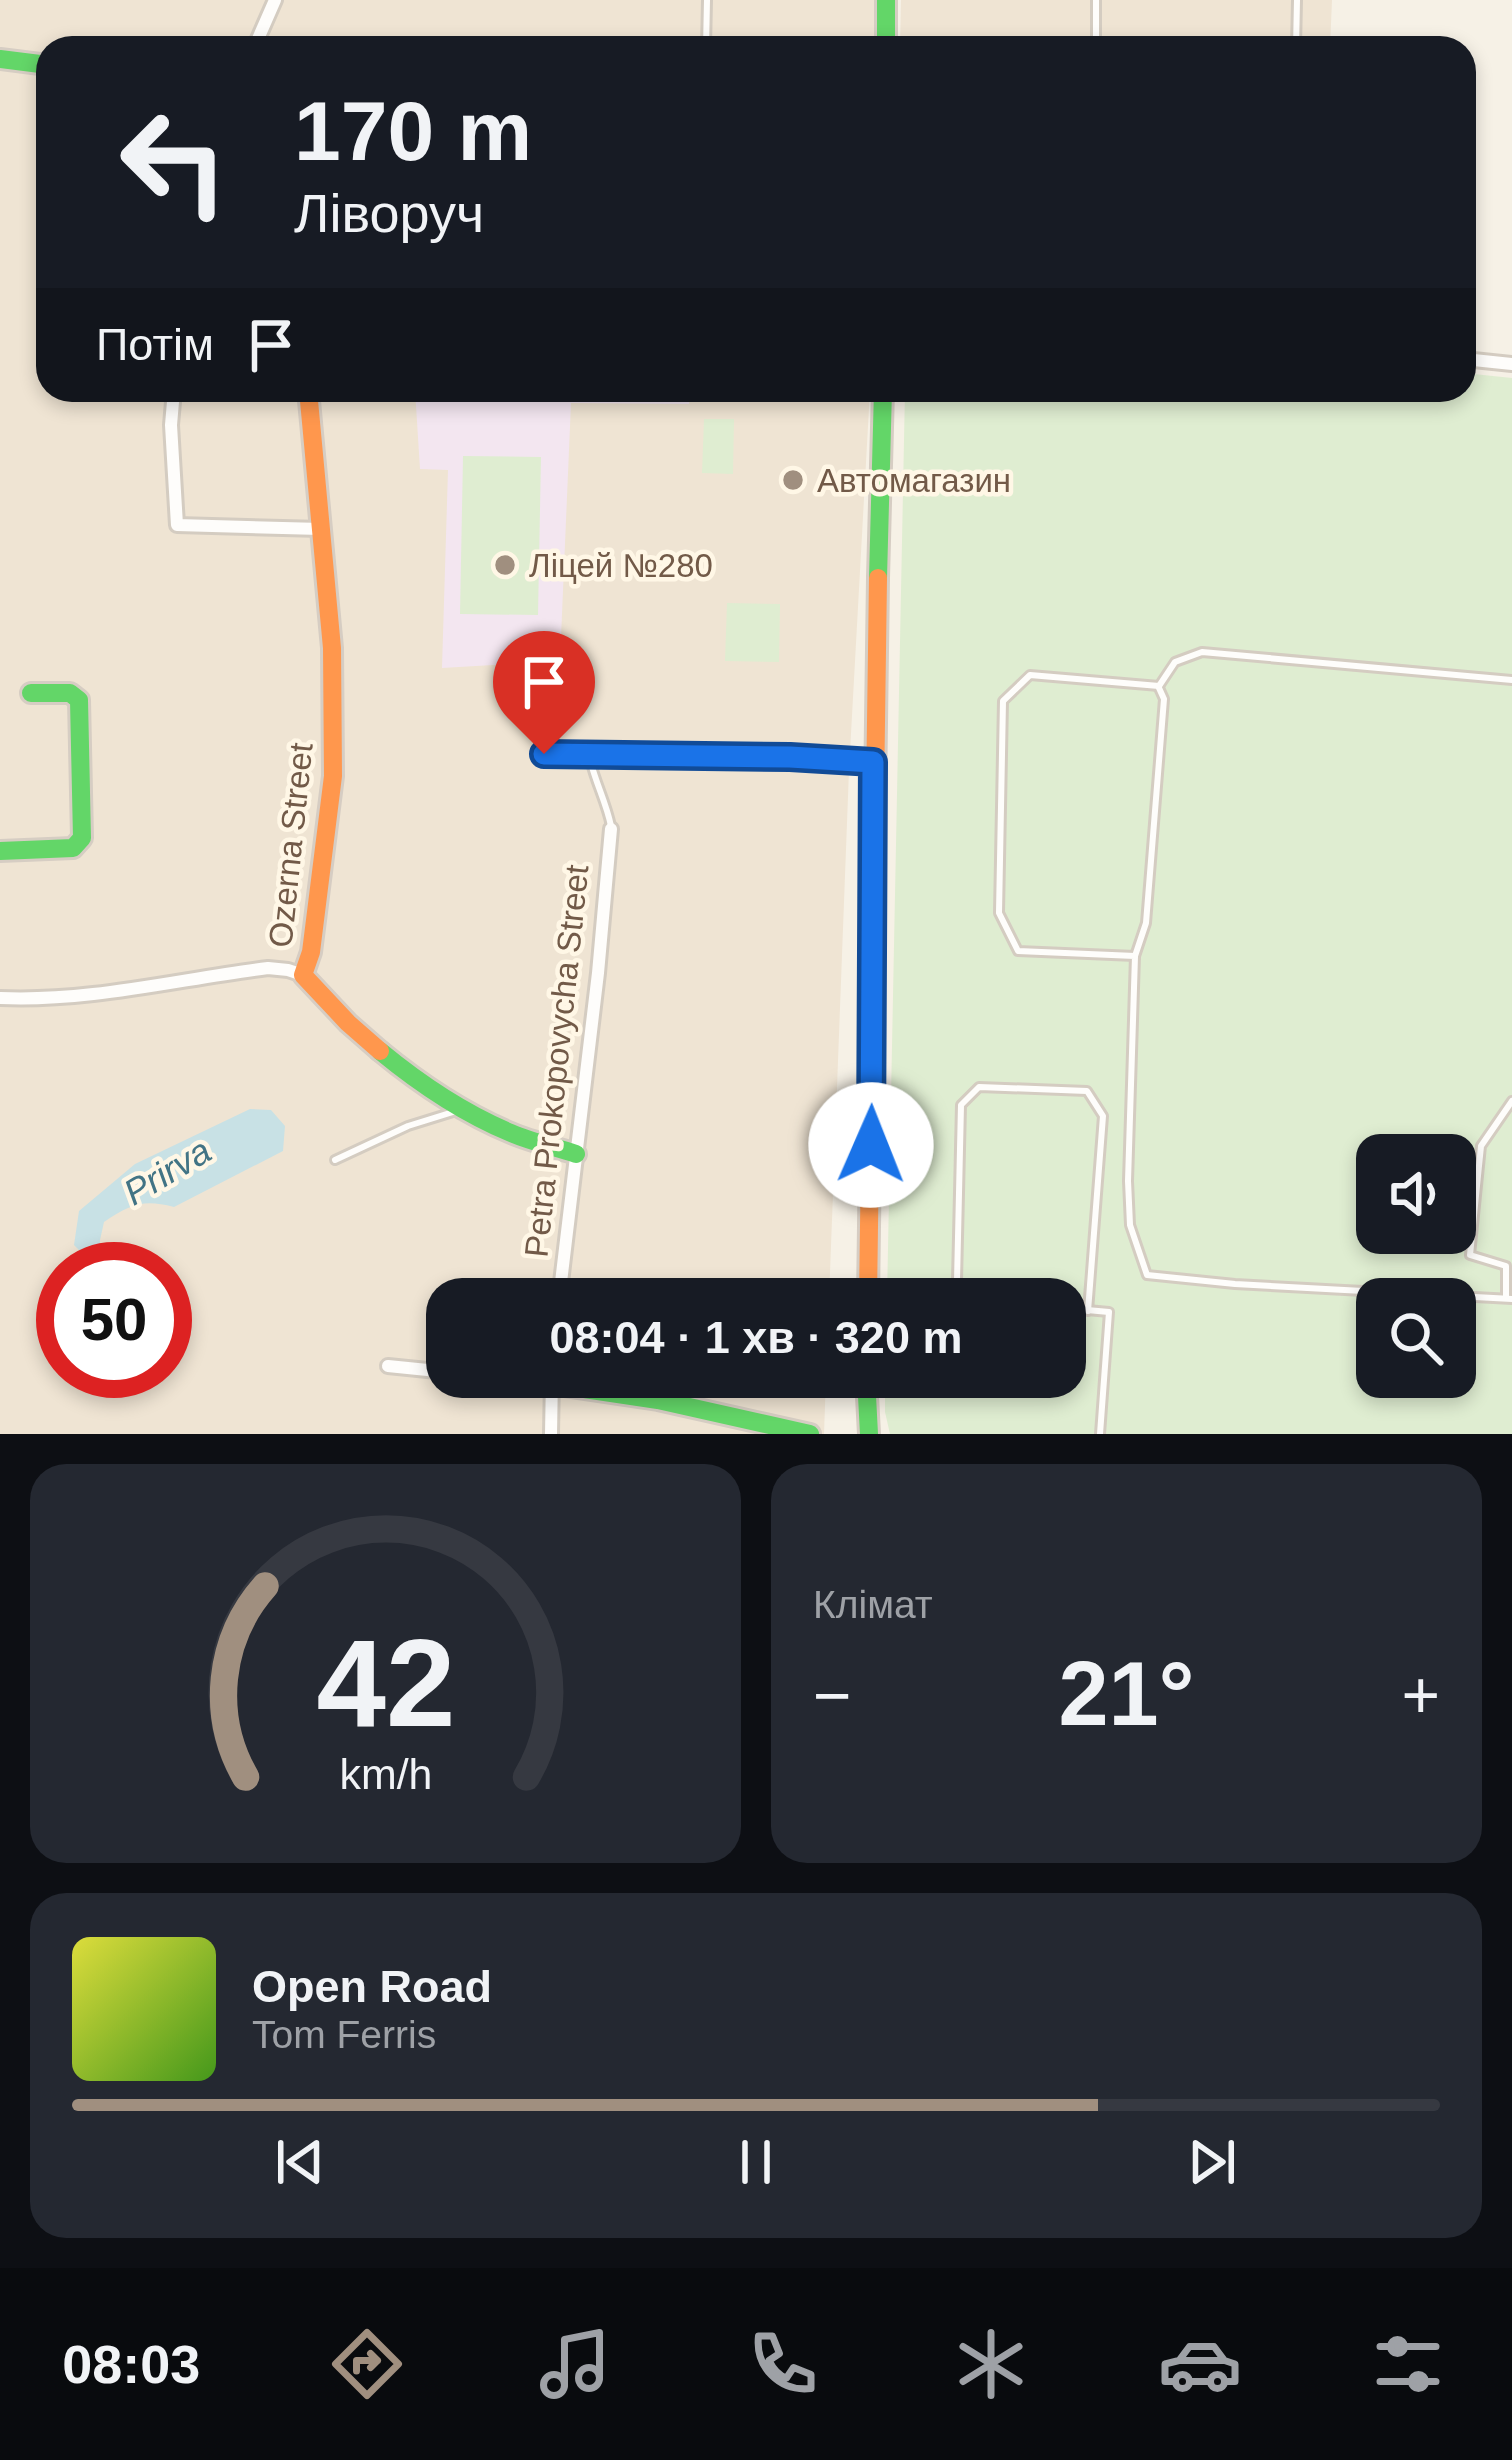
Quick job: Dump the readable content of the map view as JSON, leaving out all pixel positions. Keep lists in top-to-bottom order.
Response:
{
  "streets": {
    "street": ["Ozerna Street", "Petra Prokopovycha Street"]
  },
  "crossings": [
    ["Ozerna Street", "Petra Prokopovycha Street"]
  ],
  "water": ["Prirva"],
  "places": ["Автомагазин", "Ліцей №280"],
  "page": {
    "turn": ["170 m", "Ліворуч"],
    "then": "Потім",
    "limit": "50",
    "trip": "08:04 · 1 хв · 320 m",
    "tile": "Клімат",
    "heat": ["−", "21°", "+"],
    "song": ["Open Road", "Tom Ferris"],
    "tabs": "08:03",
    "gauge": ["42", "km/h"]
  }
}
